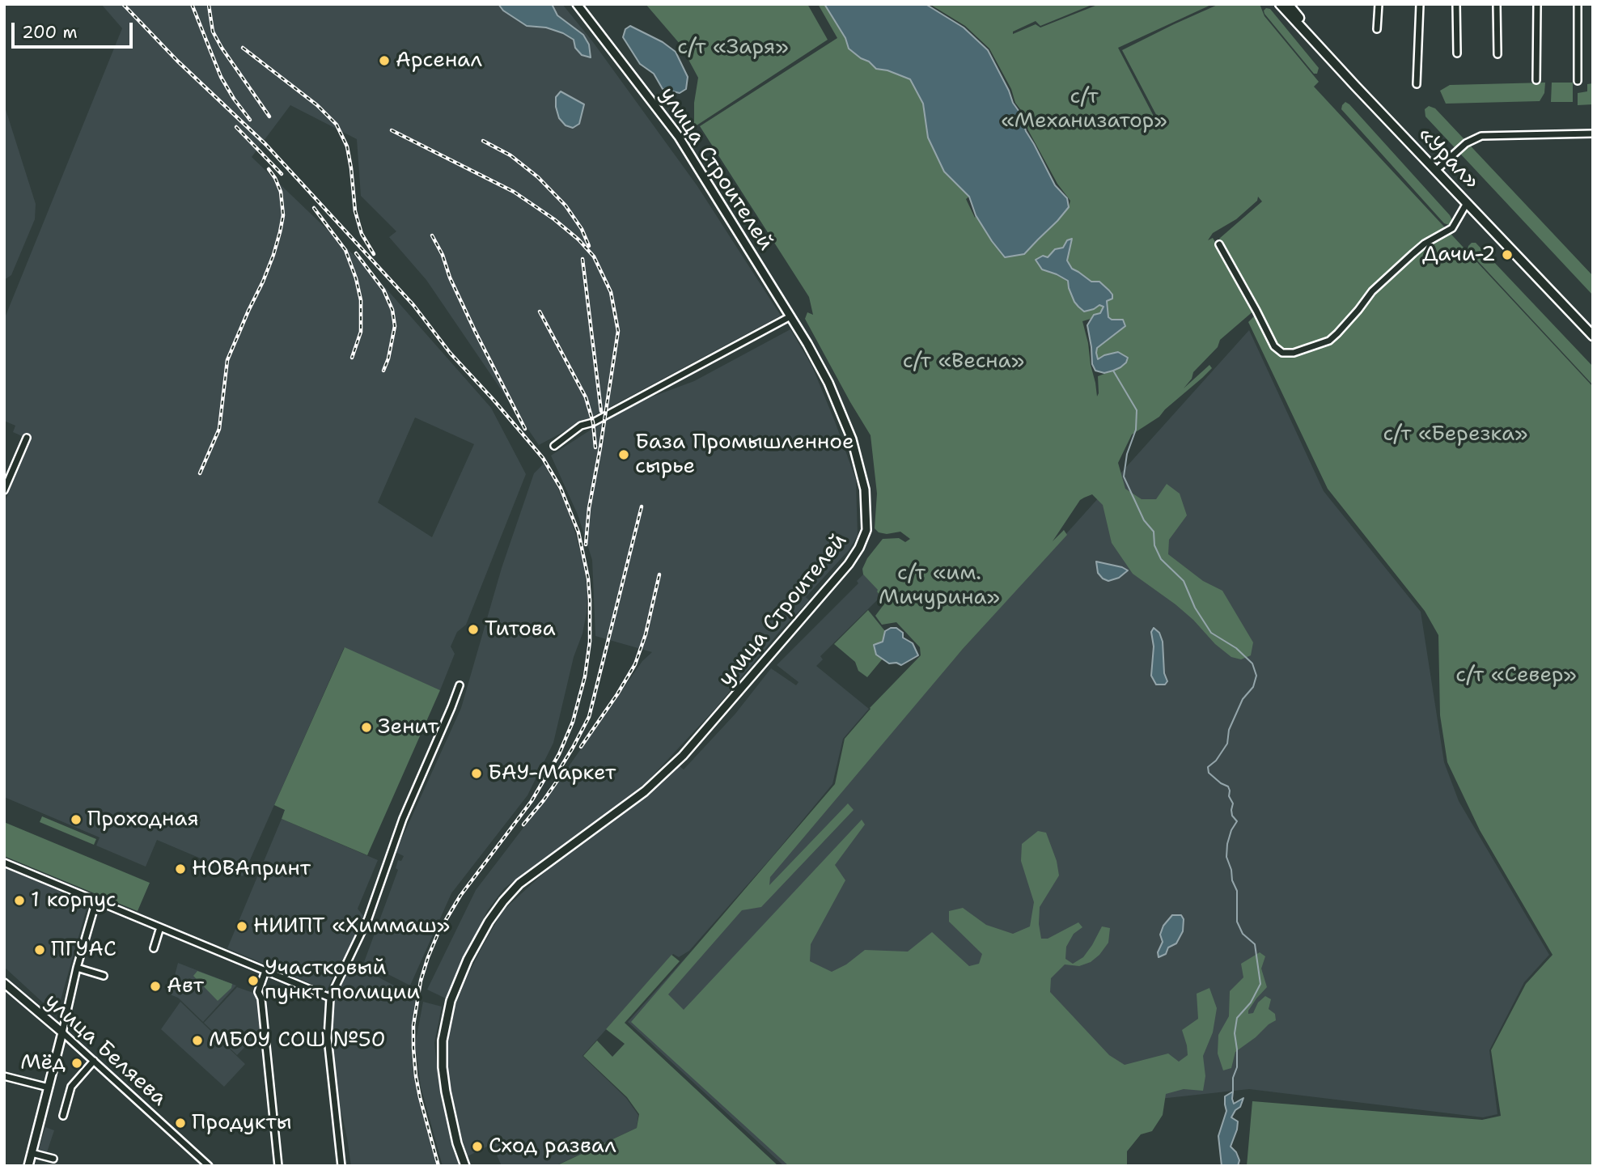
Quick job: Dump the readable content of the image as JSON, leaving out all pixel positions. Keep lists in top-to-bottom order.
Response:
{
  "streets": {
    "highway": ["«Урал»"],
    "main road": ["улица Строителей", "улица Беляева"]
  },
  "parks": [
    "с/т «Заря»",
    "с/т «Механизатор»",
    "с/т «Весна»",
    "с/т «Березка»",
    "с/т «им. Мичурина»",
    "с/т «Север»"
  ],
  "places": [
    "Арсенал",
    "Дачи-2",
    "База Промышленное сырье",
    "Титова",
    "Зенит",
    "БАУ-Маркет",
    "Проходная",
    "НОВАпринт",
    "1 корпус",
    "НИИПТ «Химмаш»",
    "ПГУАС",
    "Участковый пункт полиции",
    "Авт",
    "МБОУ СОШ №50",
    "Мёд",
    "Продукты",
    "Сход развал"
  ],
  "scale_bar": "200 m"
}
